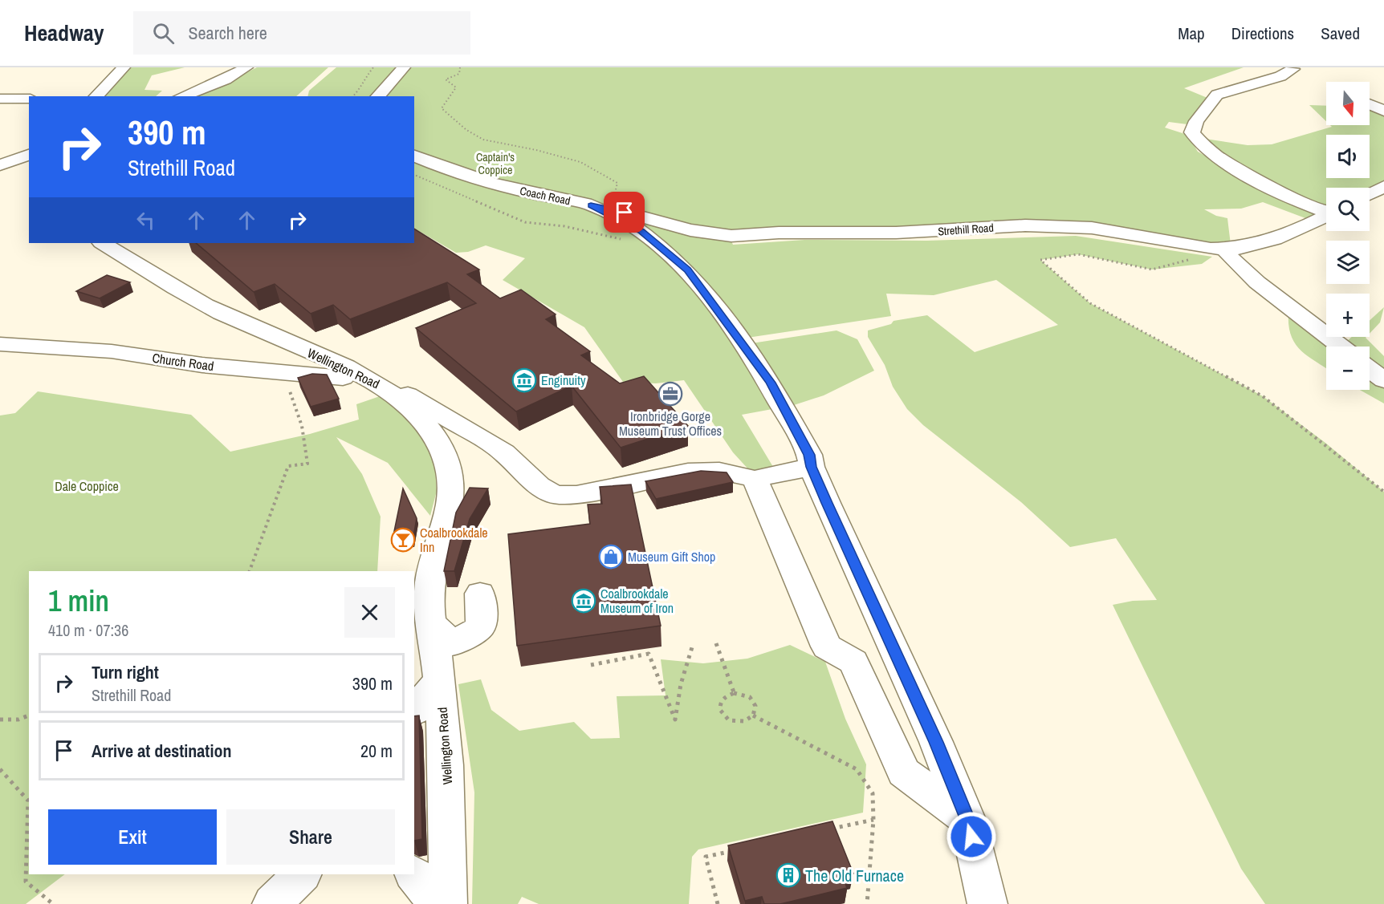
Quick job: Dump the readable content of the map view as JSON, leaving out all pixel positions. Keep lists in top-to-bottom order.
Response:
{
  "streets": {
    "street": [
      "Coach Road",
      "Strethill Road",
      "Church Road",
      "Wellington Road"
    ]
  },
  "crossings": [
    ["Coach Road", "Strethill Road"],
    ["Church Road", "Wellington Road"]
  ],
  "parks": ["Captain's Coppice", "Dale Coppice"],
  "places": {
    "museum": ["Enginuity", "Coalbrookdale Museum of Iron"],
    "office": ["Ironbridge Gorge Museum Trust Offices"],
    "bar": ["Coalbrookdale Inn"],
    "shop": ["Museum Gift Shop"],
    "building": ["The Old Furnace"]
  },
  "north": "bottom",
  "page": {
    "header": "Headway",
    "search": "Search here",
    "nav": ["Map", "Directions", "Saved"],
    "map_buttons": ["+", "−"],
    "turn": ["390 m", "Strethill Road"],
    "heading": ["1 min", "410 m · 07:36"],
    "list": [
      {
        "name": "Turn right",
        "note": "Strethill Road",
        "value": "390 m"
      },
      {
        "name": "Arrive at destination",
        "value": "20 m"
      }
    ],
    "buttons": ["Exit", "Share"]
  }
}
